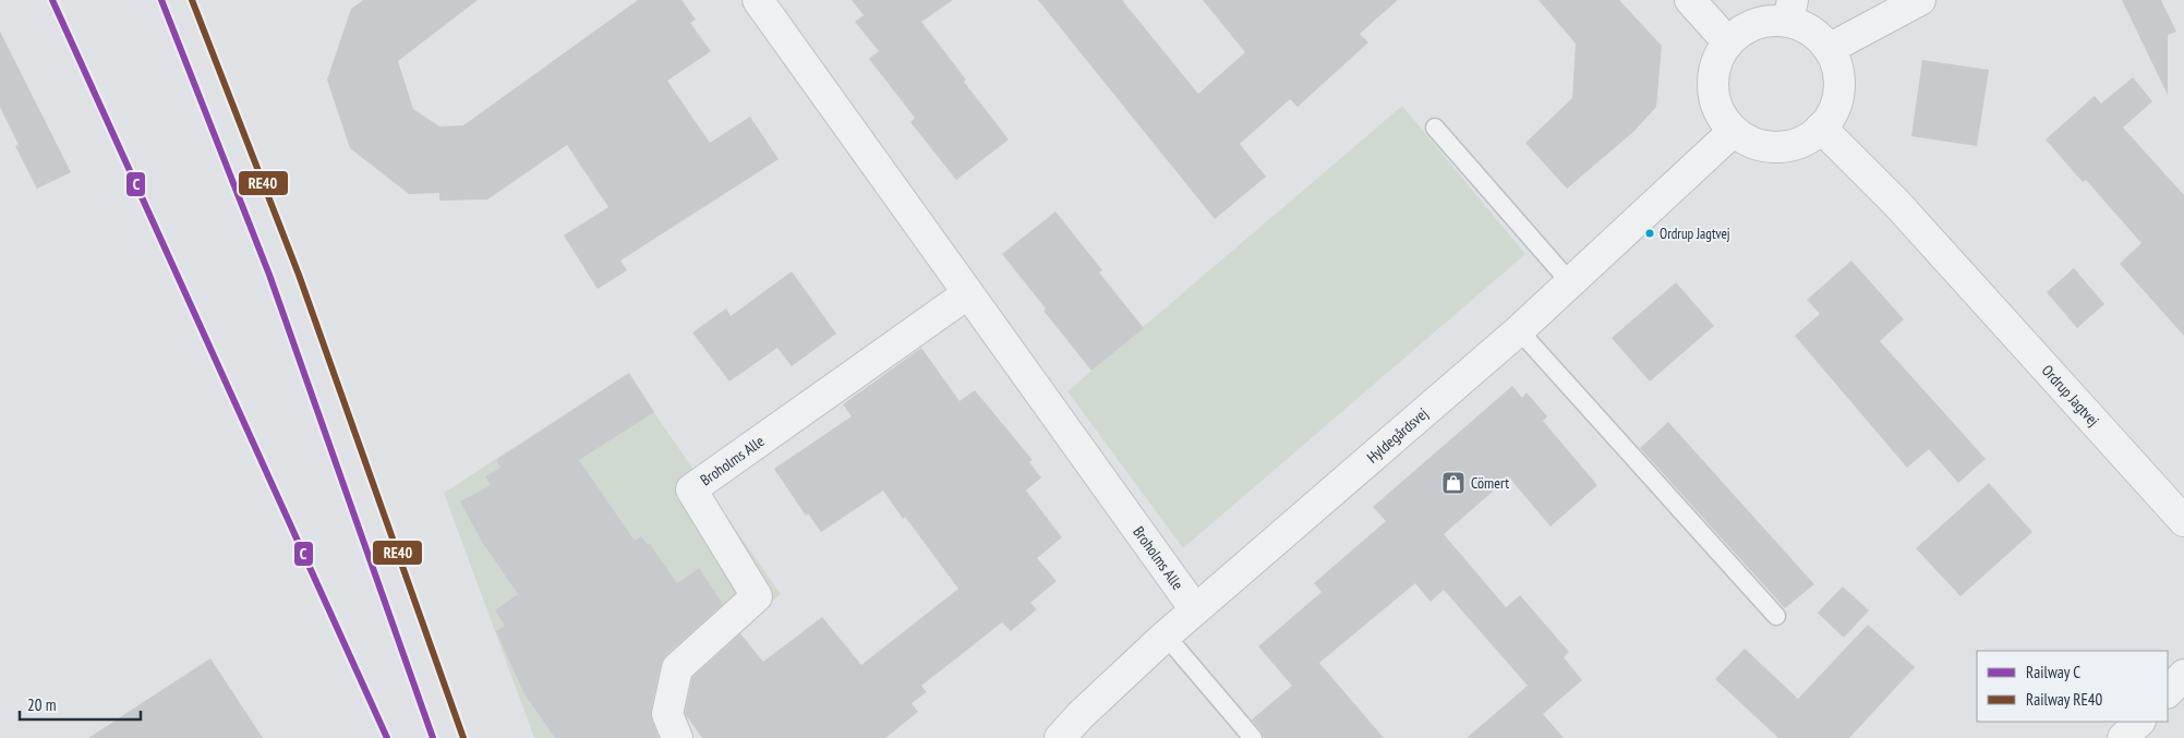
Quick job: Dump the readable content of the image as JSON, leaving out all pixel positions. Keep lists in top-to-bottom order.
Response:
{
  "streets": {
    "street": ["Ordrup Jagtvej", "Hyldegårdsvej", "Broholms Alle"]
  },
  "crossings": [
    ["Ordrup Jagtvej", "Hyldegårdsvej"],
    ["Hyldegårdsvej", "Broholms Alle"]
  ],
  "places": {
    "other": ["Ordrup Jagtvej"],
    "shop": ["Cömert"]
  },
  "lines": ["rail line C", "rail line RE40"],
  "legend": ["Railway C", "Railway RE40"],
  "scale_bar": "20 m"
}
